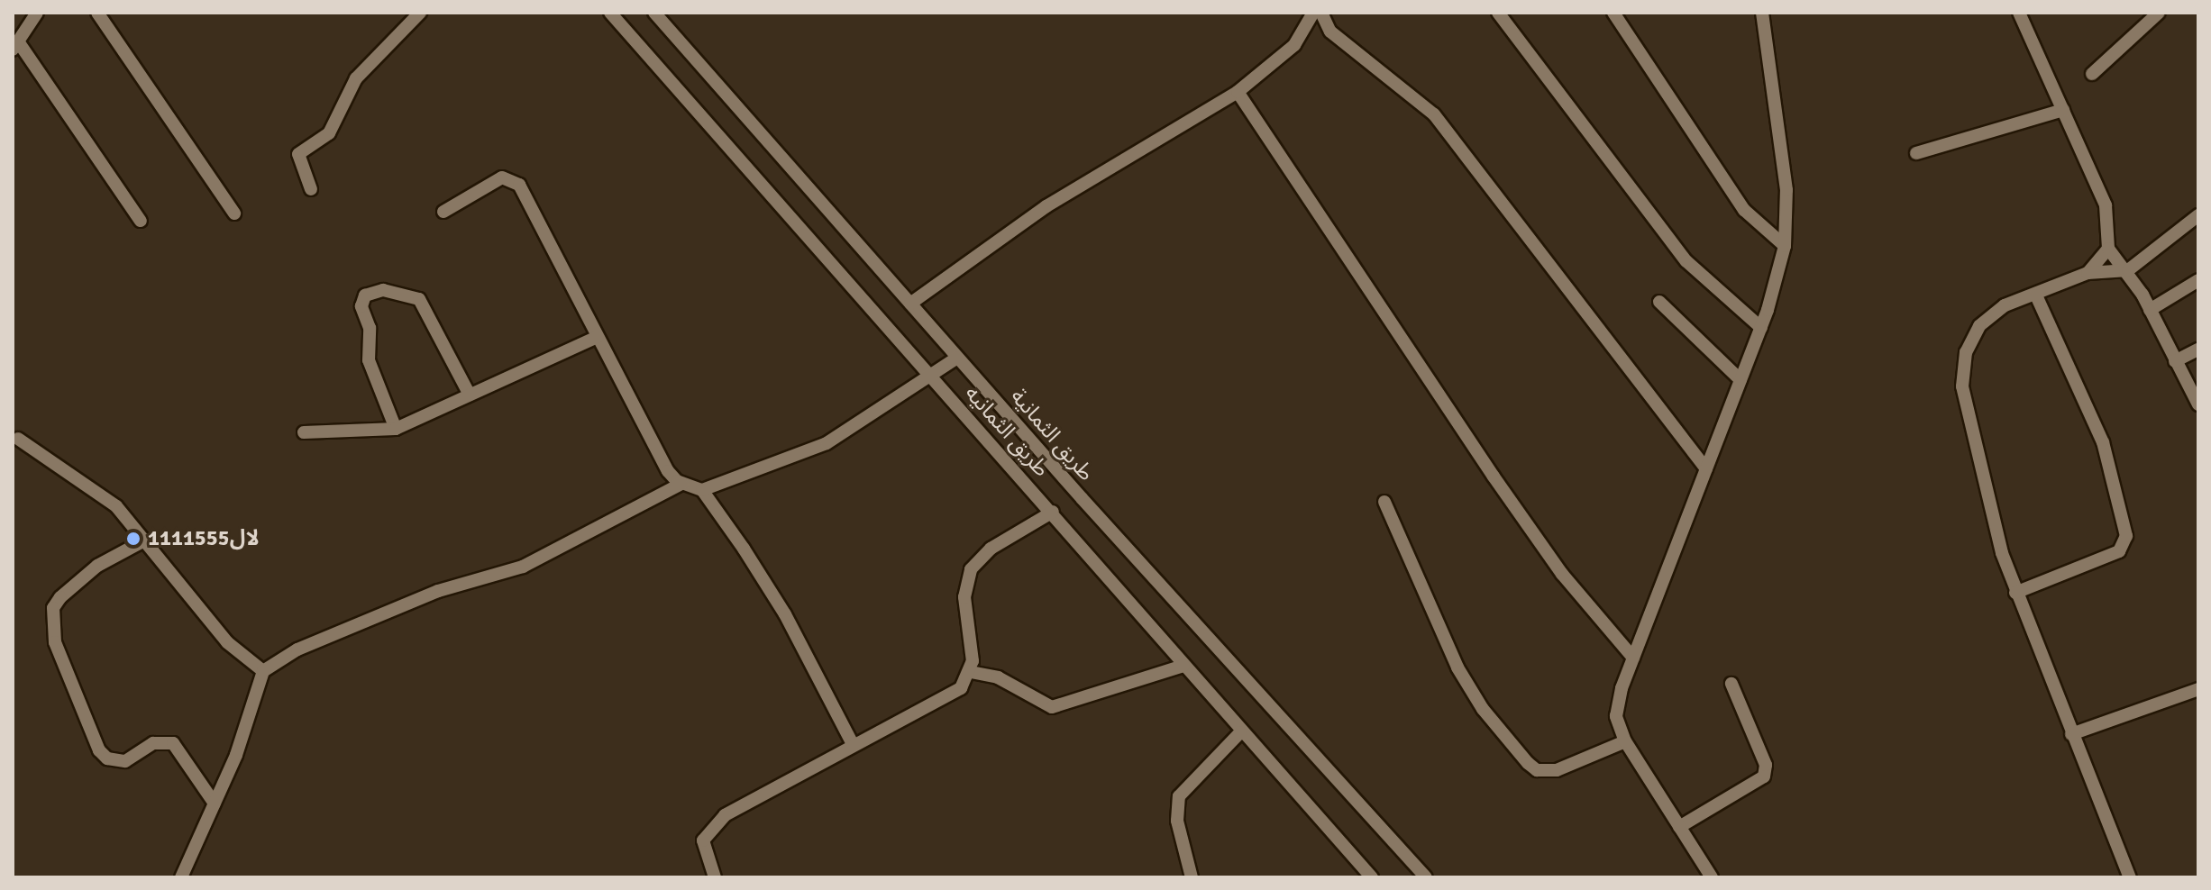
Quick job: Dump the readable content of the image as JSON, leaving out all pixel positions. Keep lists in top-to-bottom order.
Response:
{
  "streets": {
    "street": ["طريق الثمانيه", "طريق الثمانية"]
  },
  "places": ["1111555لال"]
}
